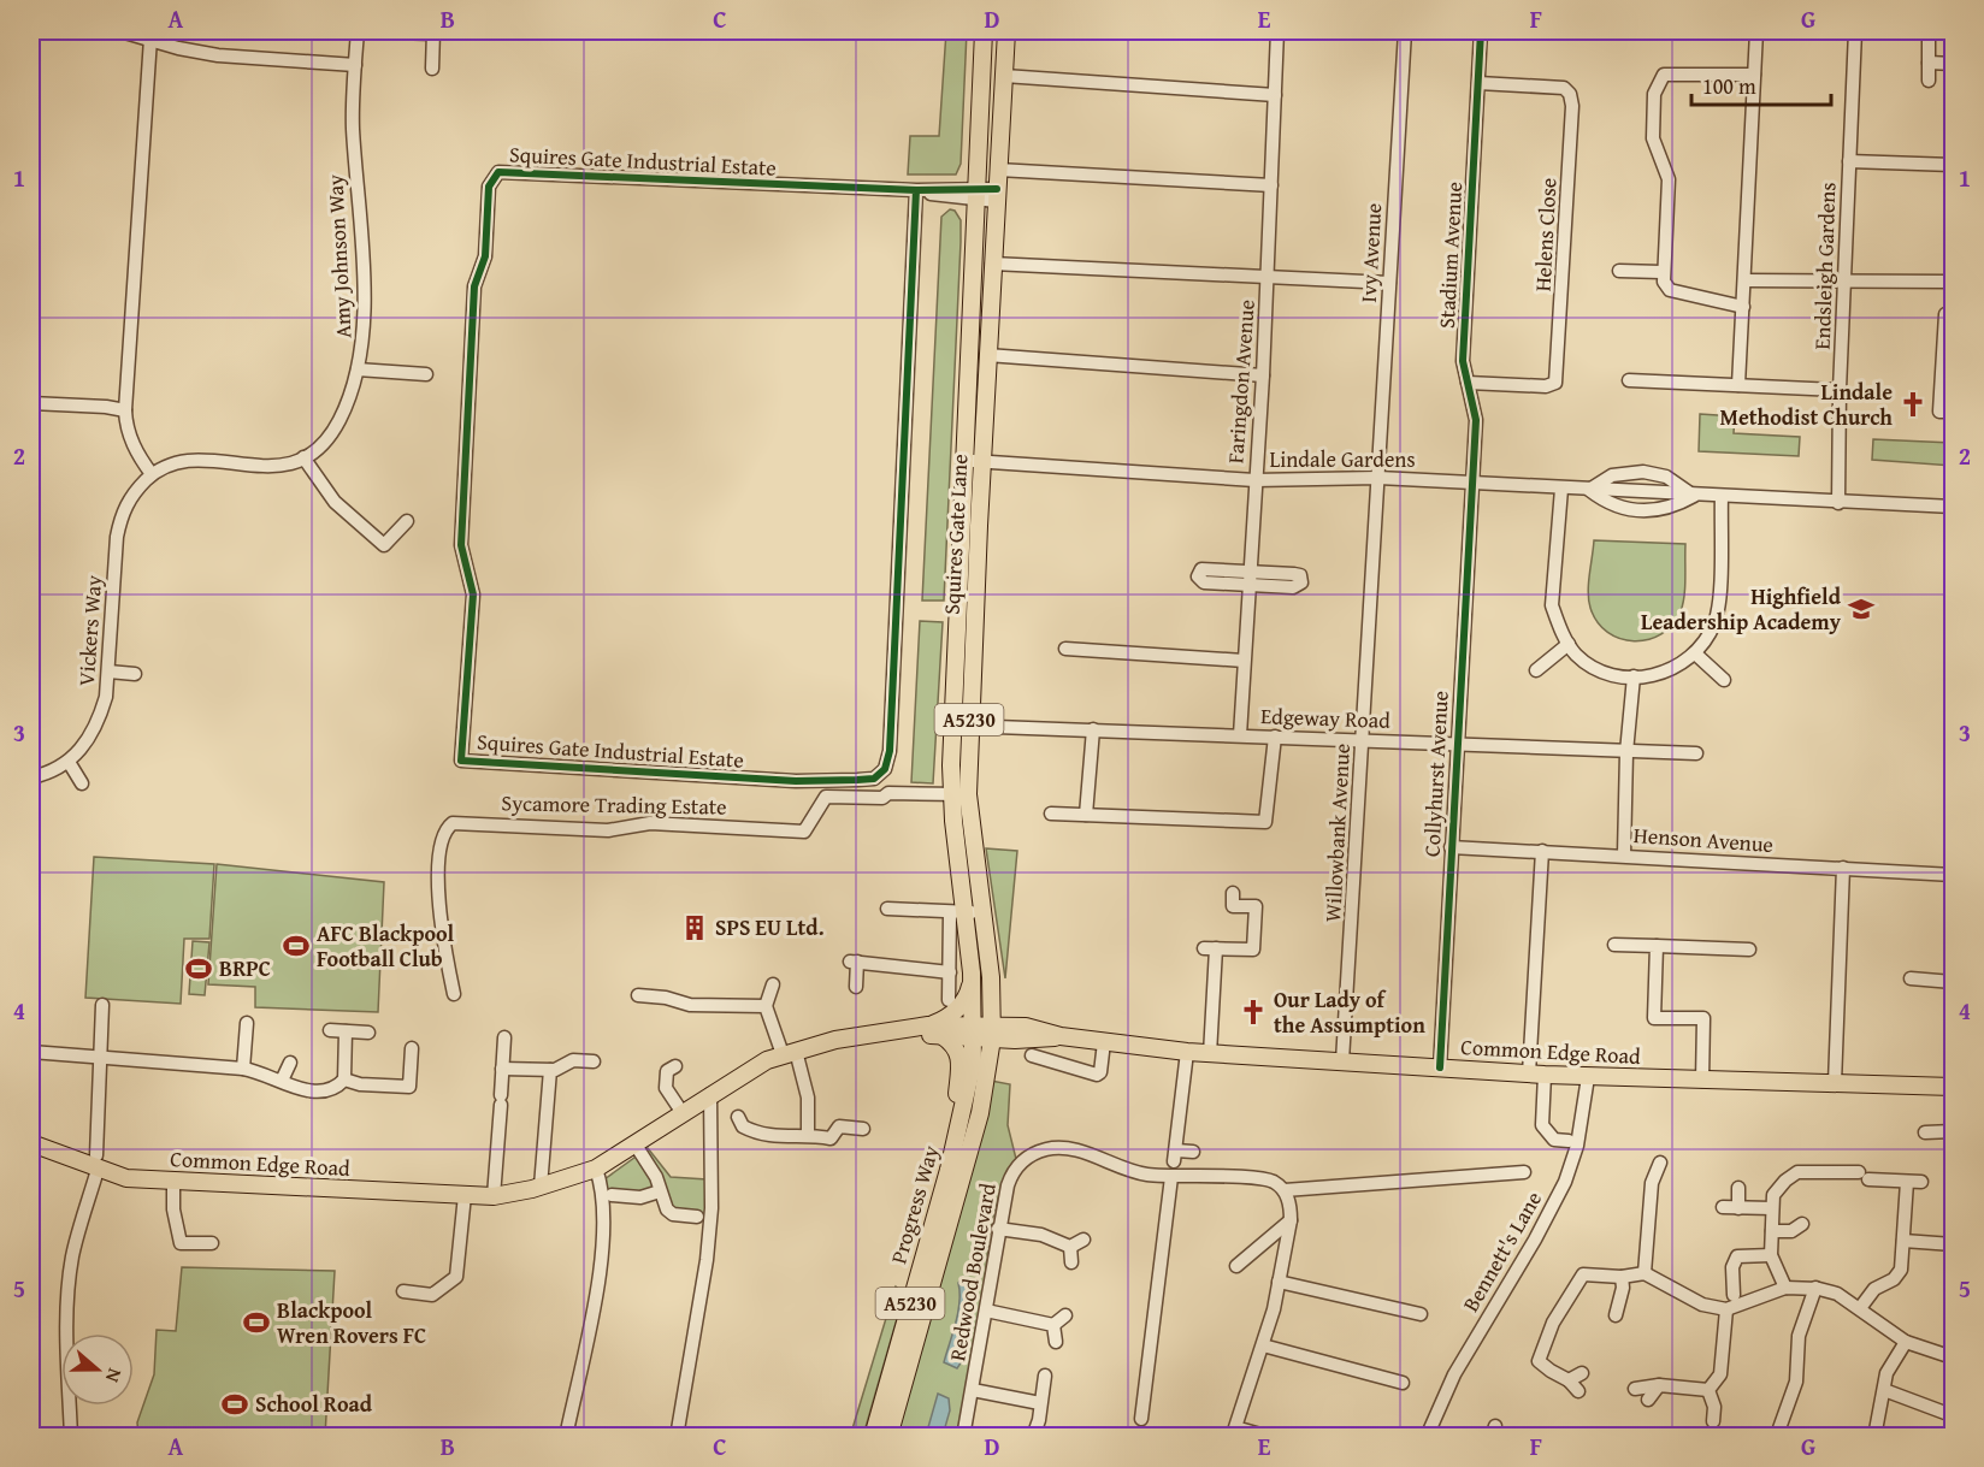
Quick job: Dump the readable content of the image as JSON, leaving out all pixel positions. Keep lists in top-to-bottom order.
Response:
{
  "streets": {
    "main road": [
      "Squires Gate Lane",
      "A5230",
      "Common Edge Road",
      "Progress Way"
    ],
    "street": [
      "Squires Gate Industrial Estate",
      "Helens Close",
      "Ivy Avenue",
      "Stadium Avenue",
      "Amy Johnson Way",
      "Endsleigh Gardens",
      "Faringdon Avenue",
      "Lindale Gardens",
      "Vickers Way",
      "Edgeway Road",
      "Collyhurst Avenue",
      "Sycamore Trading Estate",
      "Willowbank Avenue",
      "Henson Avenue",
      "Bennett's Lane",
      "Redwood Boulevard"
    ]
  },
  "crossings": [
    ["Helens Close", "Stadium Avenue"],
    ["Ivy Avenue", "Lindale Gardens"],
    ["Ivy Avenue", "Willowbank Avenue"],
    ["Stadium Avenue", "Lindale Gardens"],
    ["Stadium Avenue", "Collyhurst Avenue"],
    ["Amy Johnson Way", "Vickers Way"],
    ["Endsleigh Gardens", "Lindale Gardens"],
    ["Faringdon Avenue", "Lindale Gardens"],
    ["Faringdon Avenue", "Edgeway Road"],
    ["Lindale Gardens", "Squires Gate Lane"],
    ["Lindale Gardens", "Collyhurst Avenue"],
    ["Lindale Gardens", "Willowbank Avenue"],
    ["Squires Gate Lane", "Edgeway Road"],
    ["Squires Gate Lane", "Sycamore Trading Estate"],
    ["Squires Gate Lane", "Common Edge Road"],
    ["Squires Gate Lane", "Progress Way"],
    ["Edgeway Road", "Collyhurst Avenue"],
    ["Edgeway Road", "Willowbank Avenue"],
    ["Collyhurst Avenue", "Henson Avenue"],
    ["Collyhurst Avenue", "Common Edge Road"],
    ["Willowbank Avenue", "Common Edge Road"],
    ["Common Edge Road", "Progress Way"],
    ["Common Edge Road", "Bennett's Lane"]
  ],
  "places": {
    "church": ["Lindale Methodist Church", "Our Lady of the Assumption"],
    "school or university": ["Highfield Leadership Academy"],
    "building": ["SPS EU Ltd."],
    "sports": [
      "AFC Blackpool Football Club",
      "BRPC",
      "Blackpool Wren Rovers FC",
      "School Road"
    ]
  },
  "scale_bar": "100 m",
  "north": "right",
  "grid": {
    "columns": [
      "A",
      "B",
      "C",
      "D",
      "E",
      "F",
      "G"
    ],
    "rows": [
      "1",
      "2",
      "3",
      "4",
      "5"
    ]
  }
}
